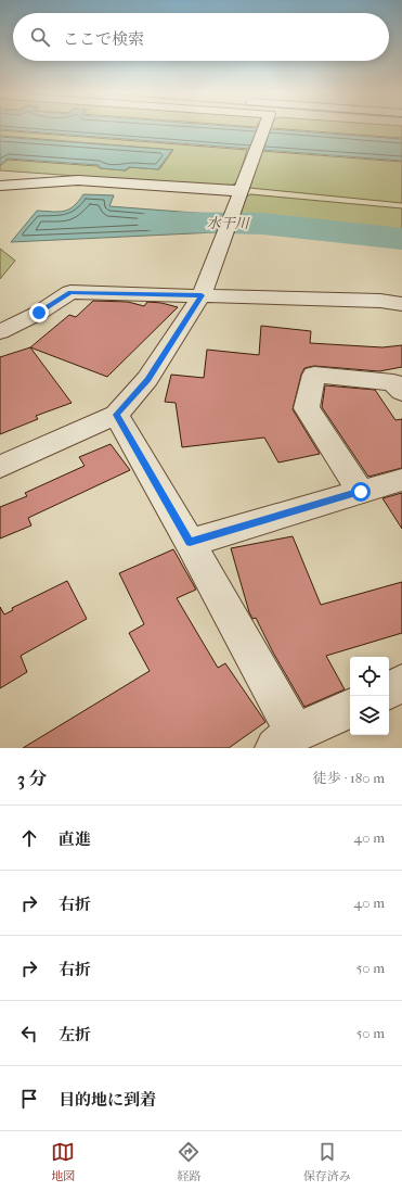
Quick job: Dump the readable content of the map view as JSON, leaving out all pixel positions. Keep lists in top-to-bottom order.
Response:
{
  "water": ["水干川"],
  "page": {
    "search": "ここで検索",
    "heading": ["3 分", "徒歩 · 180 m"],
    "list": [
      ["直進", "40 m"],
      ["右折", "40 m"],
      ["右折", "50 m"],
      ["左折", "50 m"],
      "目的地に到着"
    ],
    "nav": ["地図", "経路", "保存済み"]
  }
}
